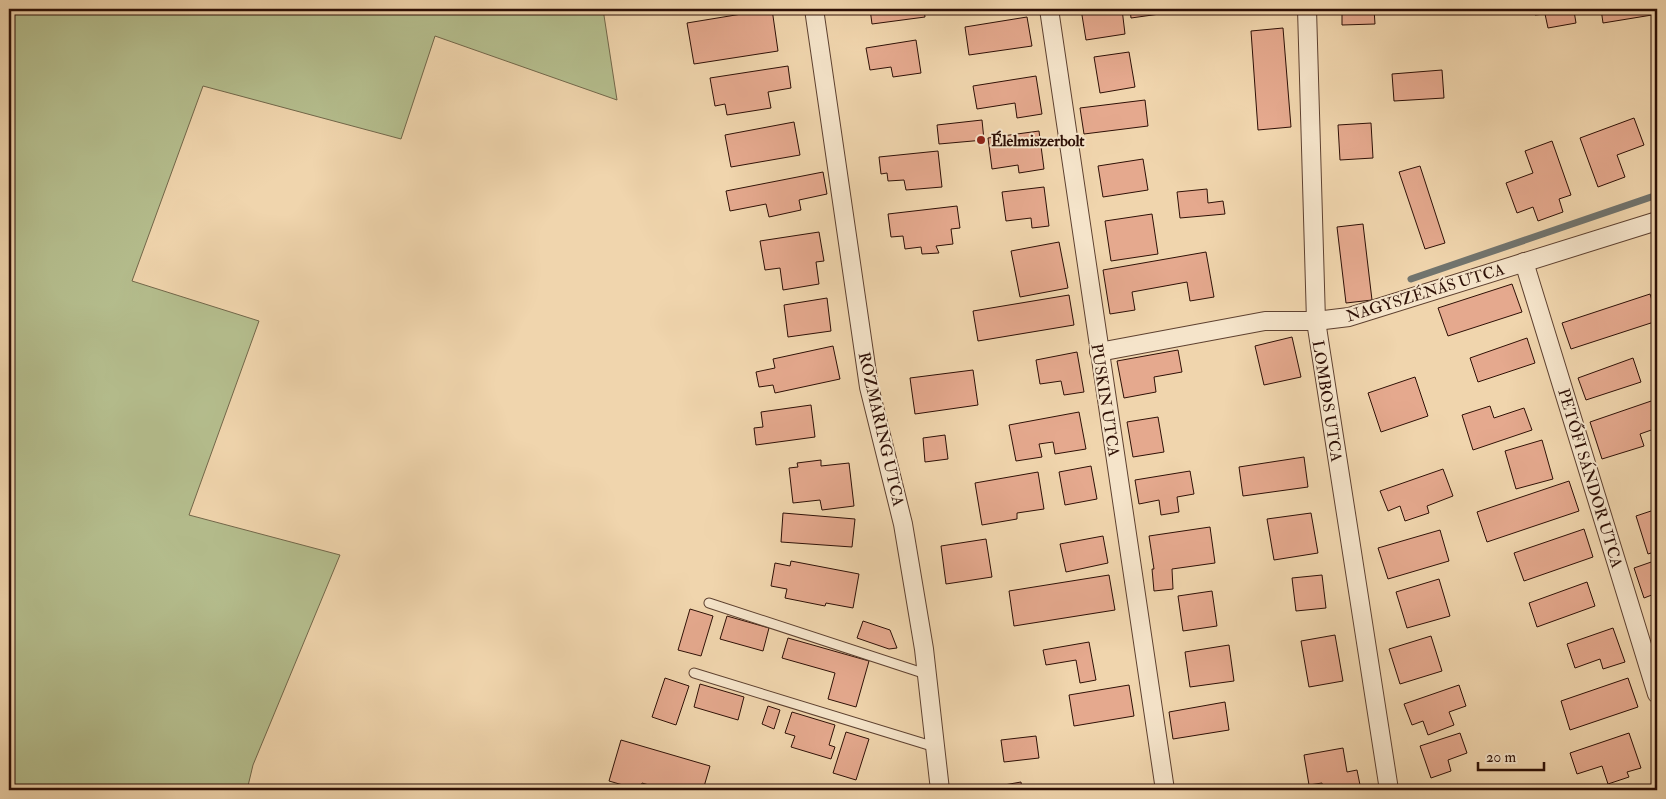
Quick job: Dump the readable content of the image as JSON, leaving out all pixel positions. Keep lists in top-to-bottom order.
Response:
{
  "streets": {
    "street": [
      "NAGYSZÉNÁS UTCA",
      "PUSKIN UTCA",
      "LOMBOS UTCA",
      "ROZMARING UTCA",
      "PETŐFI SÁNDOR UTCA"
    ]
  },
  "crossings": [
    ["NAGYSZÉNÁS UTCA", "PUSKIN UTCA"],
    ["NAGYSZÉNÁS UTCA", "LOMBOS UTCA"],
    ["NAGYSZÉNÁS UTCA", "PETŐFI SÁNDOR UTCA"]
  ],
  "places": ["Élelmiszerbolt"],
  "scale_bar": "20 m"
}
